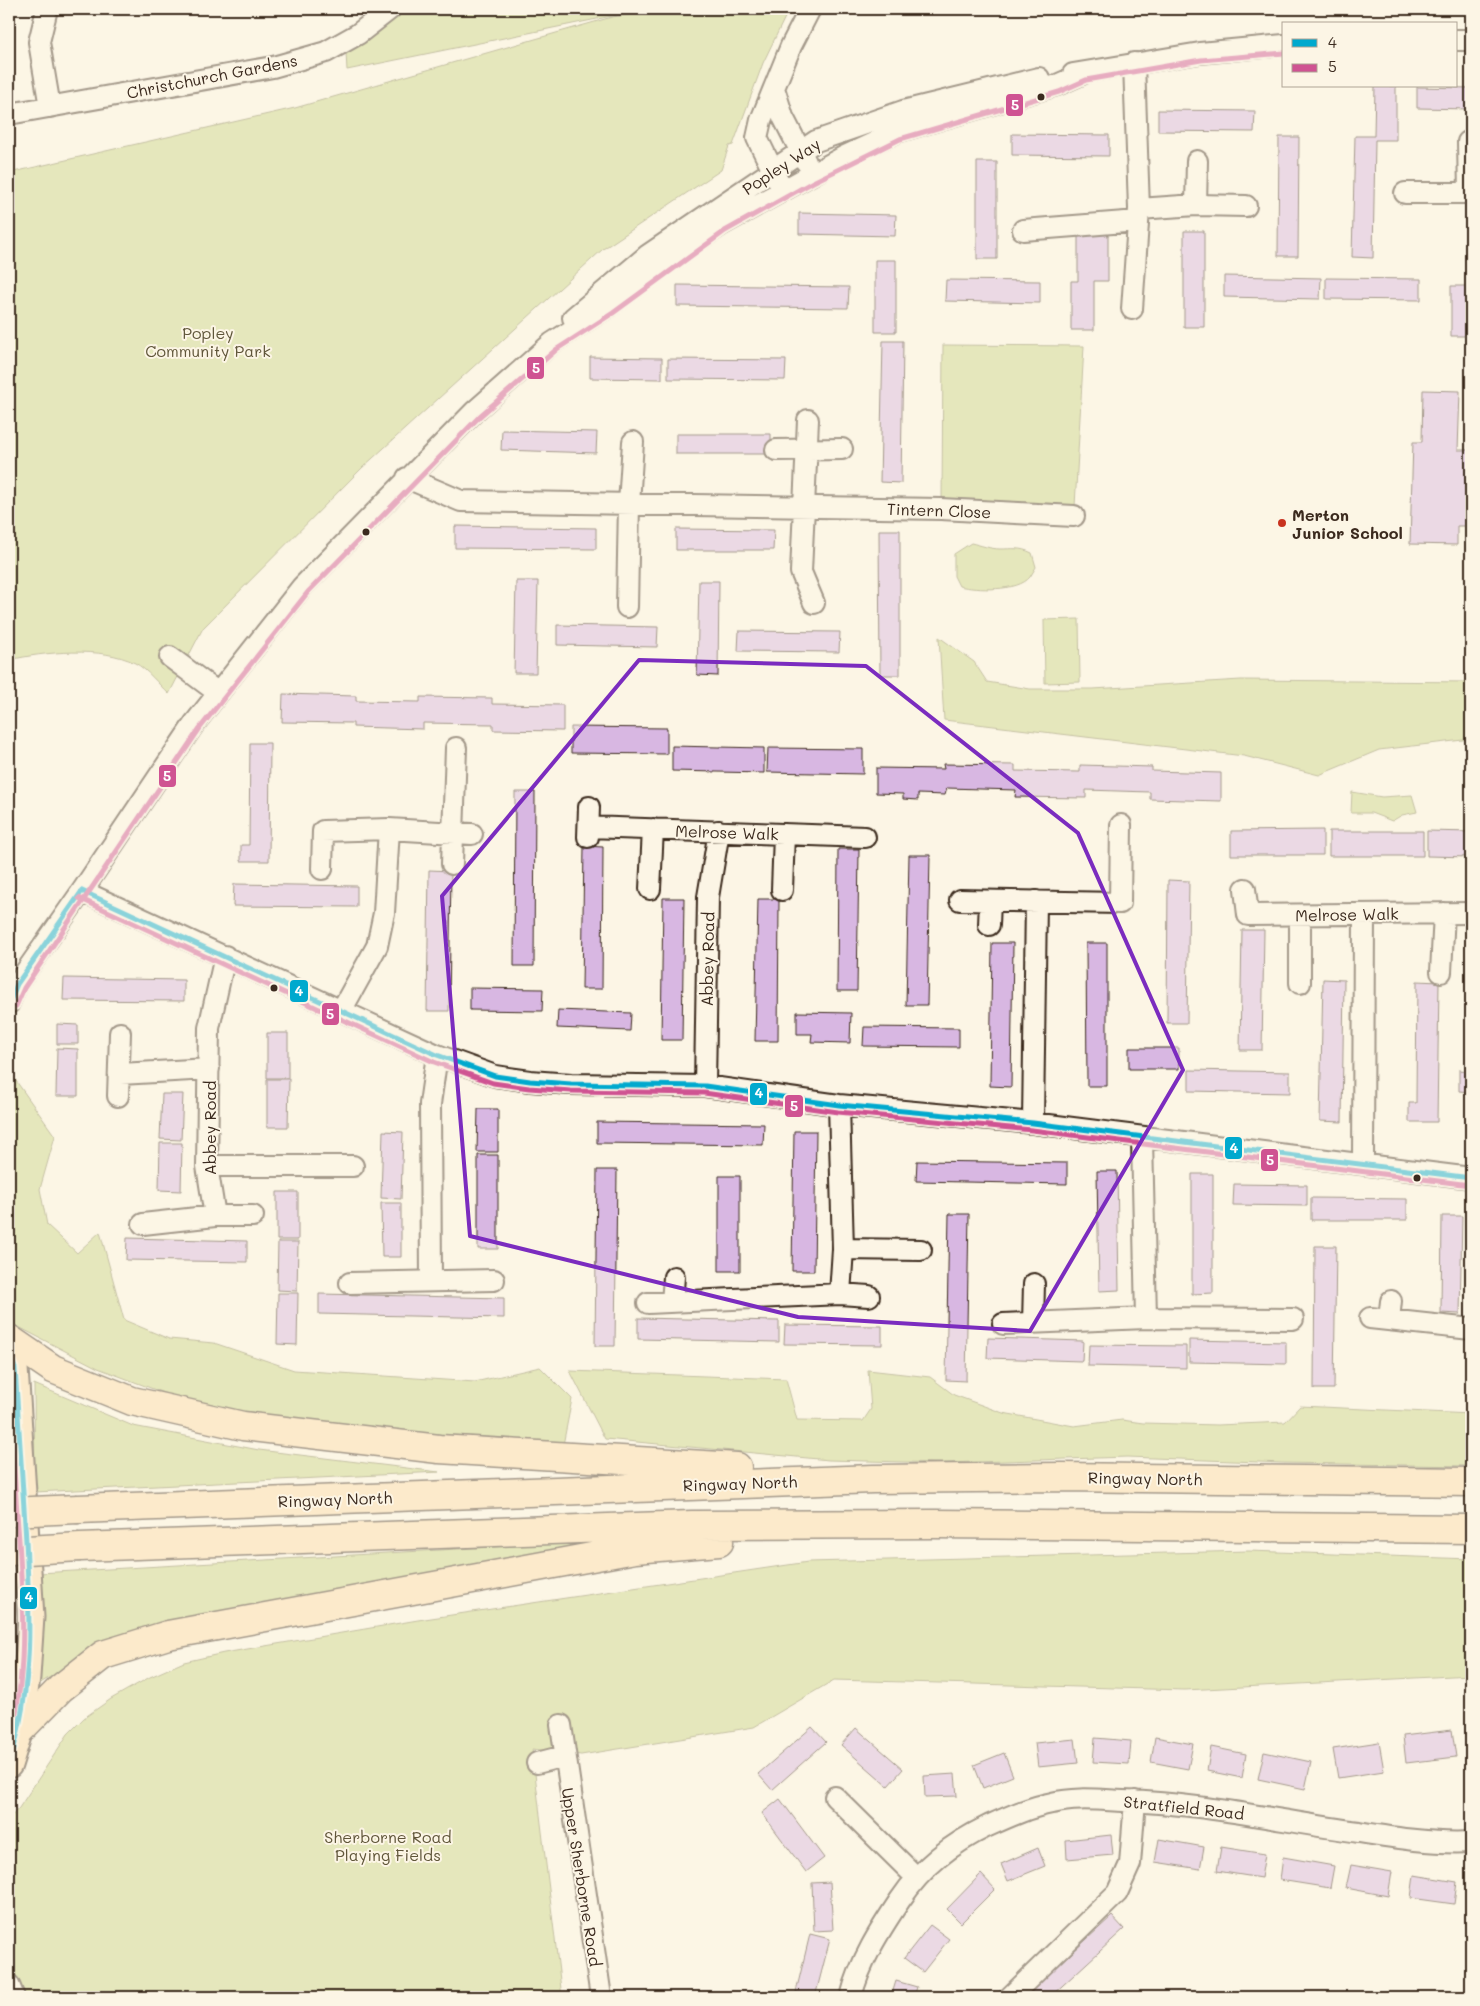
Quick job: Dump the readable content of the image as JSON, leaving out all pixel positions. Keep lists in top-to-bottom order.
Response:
{
  "streets": {
    "highway": ["Ringway North"],
    "street": [
      "Christchurch Gardens",
      "Popley Way",
      "Tintern Close",
      "Melrose Walk",
      "Abbey Road",
      "Stratfield Road",
      "Upper Sherborne Road"
    ]
  },
  "crossings": [
    ["Popley Way", "Tintern Close"],
    ["Melrose Walk", "Abbey Road"]
  ],
  "parks": ["Popley Community Park", "Sherborne Road Playing Fields"],
  "places": ["Merton Junior School"],
  "lines": ["transit line 5", "transit line 4"],
  "legend": ["4", "5"]
}
